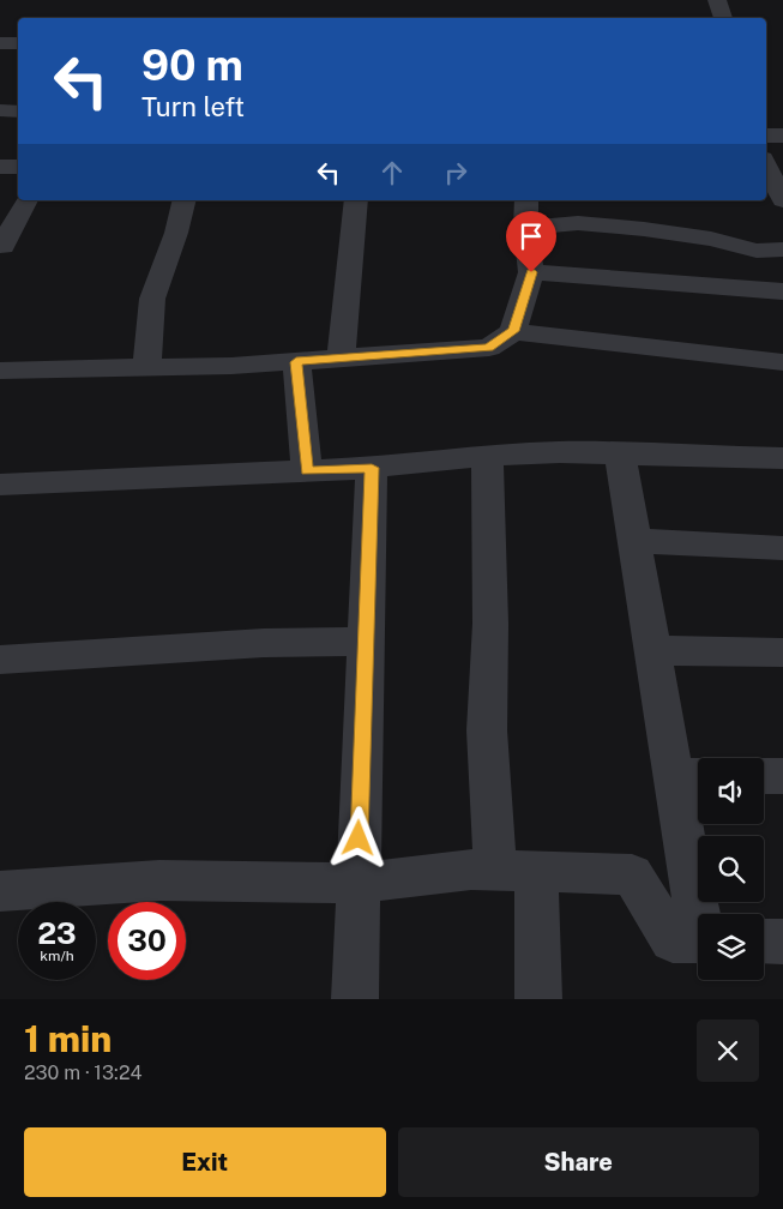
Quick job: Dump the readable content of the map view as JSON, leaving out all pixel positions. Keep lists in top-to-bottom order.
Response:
{
  "page": {
    "turn": ["90 m", "Turn left"],
    "speed": "23 km/h",
    "limit": "30",
    "heading": ["1 min", "230 m · 13:24"],
    "buttons": ["Exit", "Share"]
  }
}
